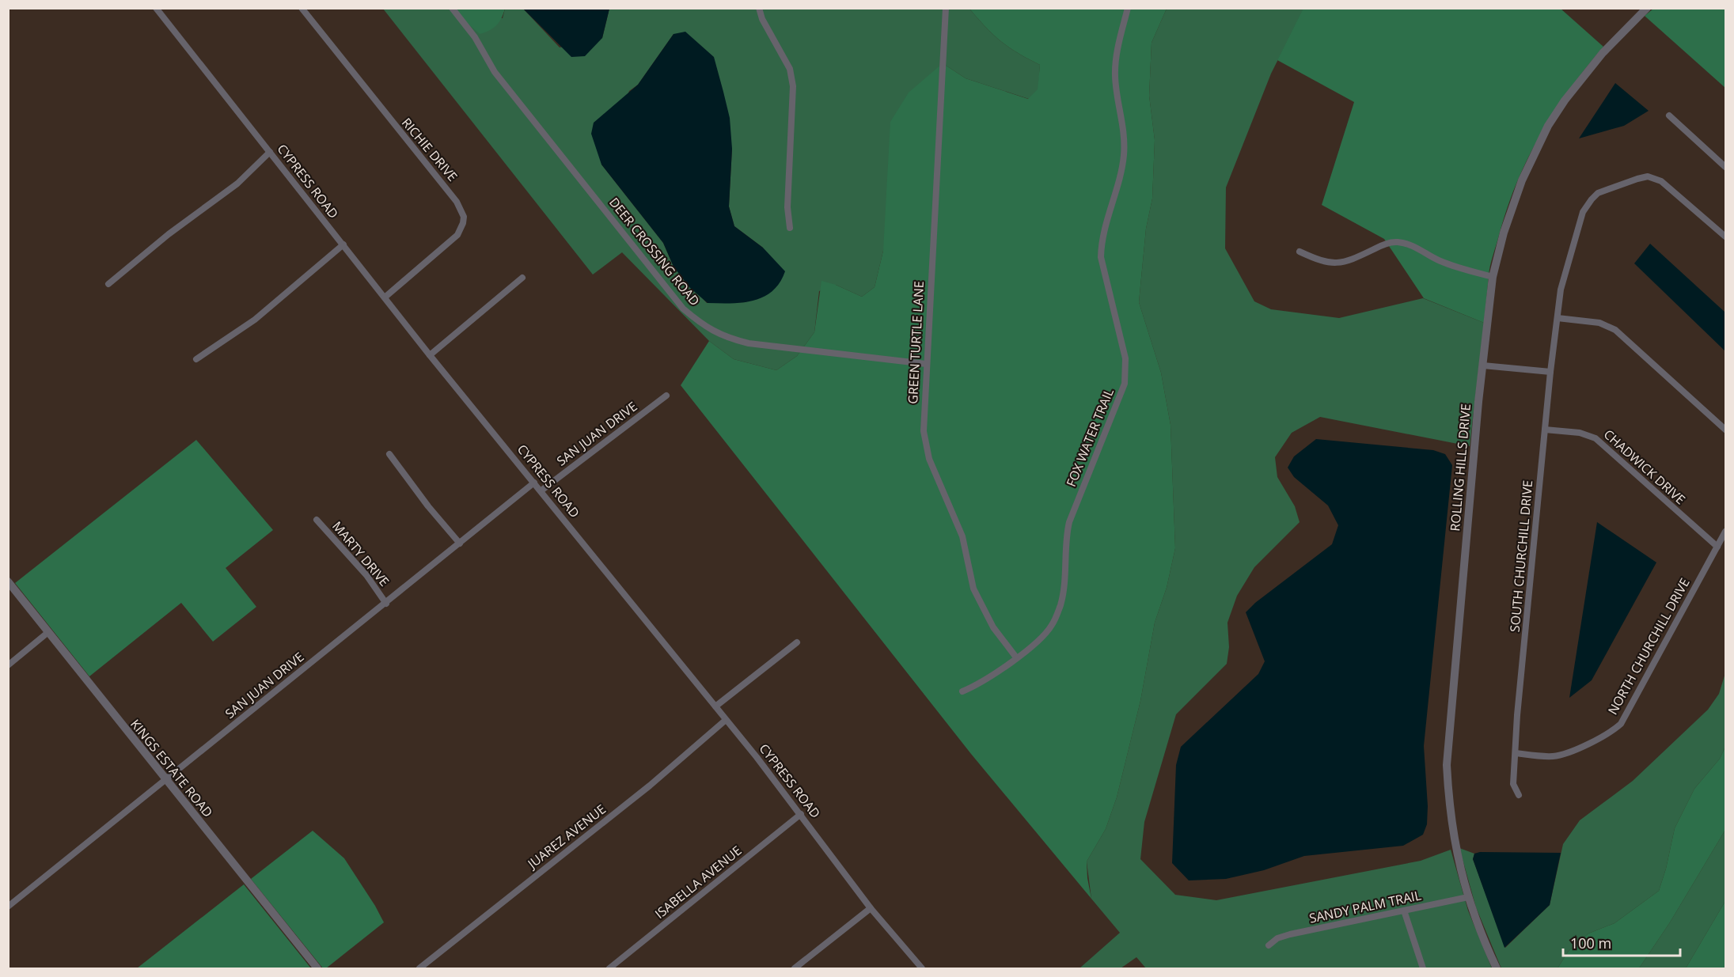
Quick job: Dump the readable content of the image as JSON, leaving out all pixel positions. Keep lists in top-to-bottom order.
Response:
{
  "streets": {
    "street": [
      "RICHIE DRIVE",
      "CYPRESS ROAD",
      "DEER CROSSING ROAD",
      "GREEN TURTLE LANE",
      "SAN JUAN DRIVE",
      "FOX WATER TRAIL",
      "CHADWICK DRIVE",
      "ROLLING HILLS DRIVE",
      "MARTY DRIVE",
      "SOUTH CHURCHILL DRIVE",
      "NORTH CHURCHILL DRIVE",
      "KINGS ESTATE ROAD",
      "JUAREZ AVENUE",
      "ISABELLA AVENUE",
      "SANDY PALM TRAIL"
    ]
  },
  "crossings": [
    ["RICHIE DRIVE", "CYPRESS ROAD"],
    ["CYPRESS ROAD", "SAN JUAN DRIVE"],
    ["CYPRESS ROAD", "JUAREZ AVENUE"],
    ["CYPRESS ROAD", "ISABELLA AVENUE"],
    ["DEER CROSSING ROAD", "GREEN TURTLE LANE"],
    ["GREEN TURTLE LANE", "FOX WATER TRAIL"],
    ["SAN JUAN DRIVE", "MARTY DRIVE"],
    ["SAN JUAN DRIVE", "KINGS ESTATE ROAD"],
    ["CHADWICK DRIVE", "SOUTH CHURCHILL DRIVE"],
    ["CHADWICK DRIVE", "NORTH CHURCHILL DRIVE"],
    ["ROLLING HILLS DRIVE", "SANDY PALM TRAIL"],
    ["SOUTH CHURCHILL DRIVE", "NORTH CHURCHILL DRIVE"]
  ],
  "scale_bar": "100 m"
}
